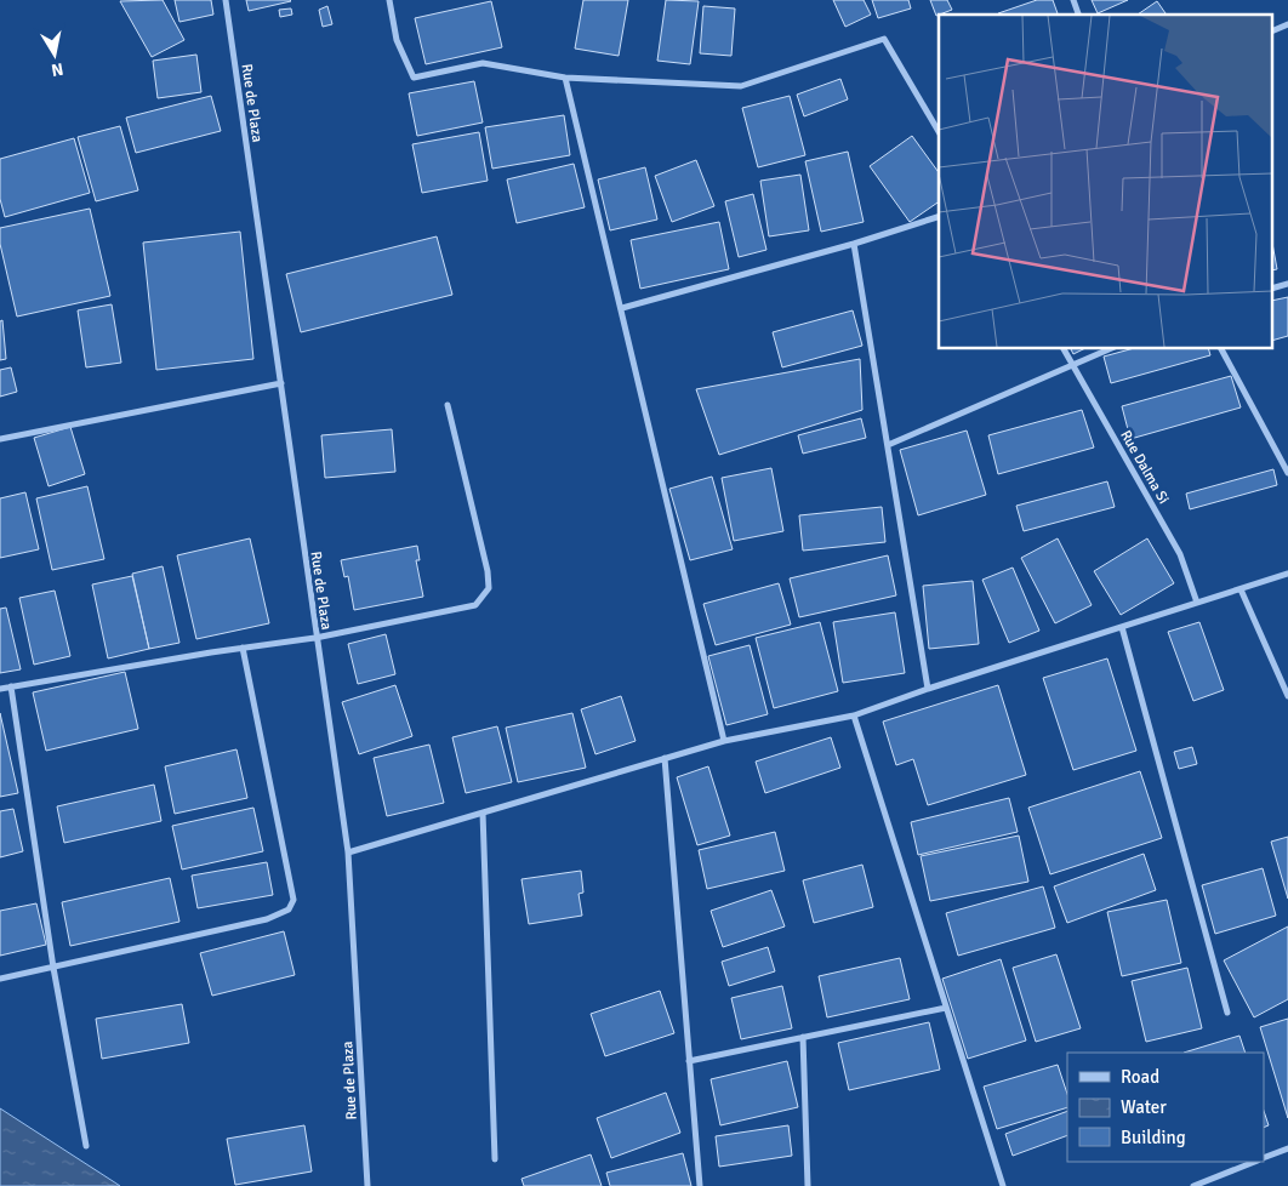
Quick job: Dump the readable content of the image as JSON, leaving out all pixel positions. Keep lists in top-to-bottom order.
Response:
{
  "streets": {
    "street": ["Rue de Plaza", "Rue Dalma Si"]
  },
  "legend": ["Road", "Water", "Building"],
  "north": "bottom"
}
